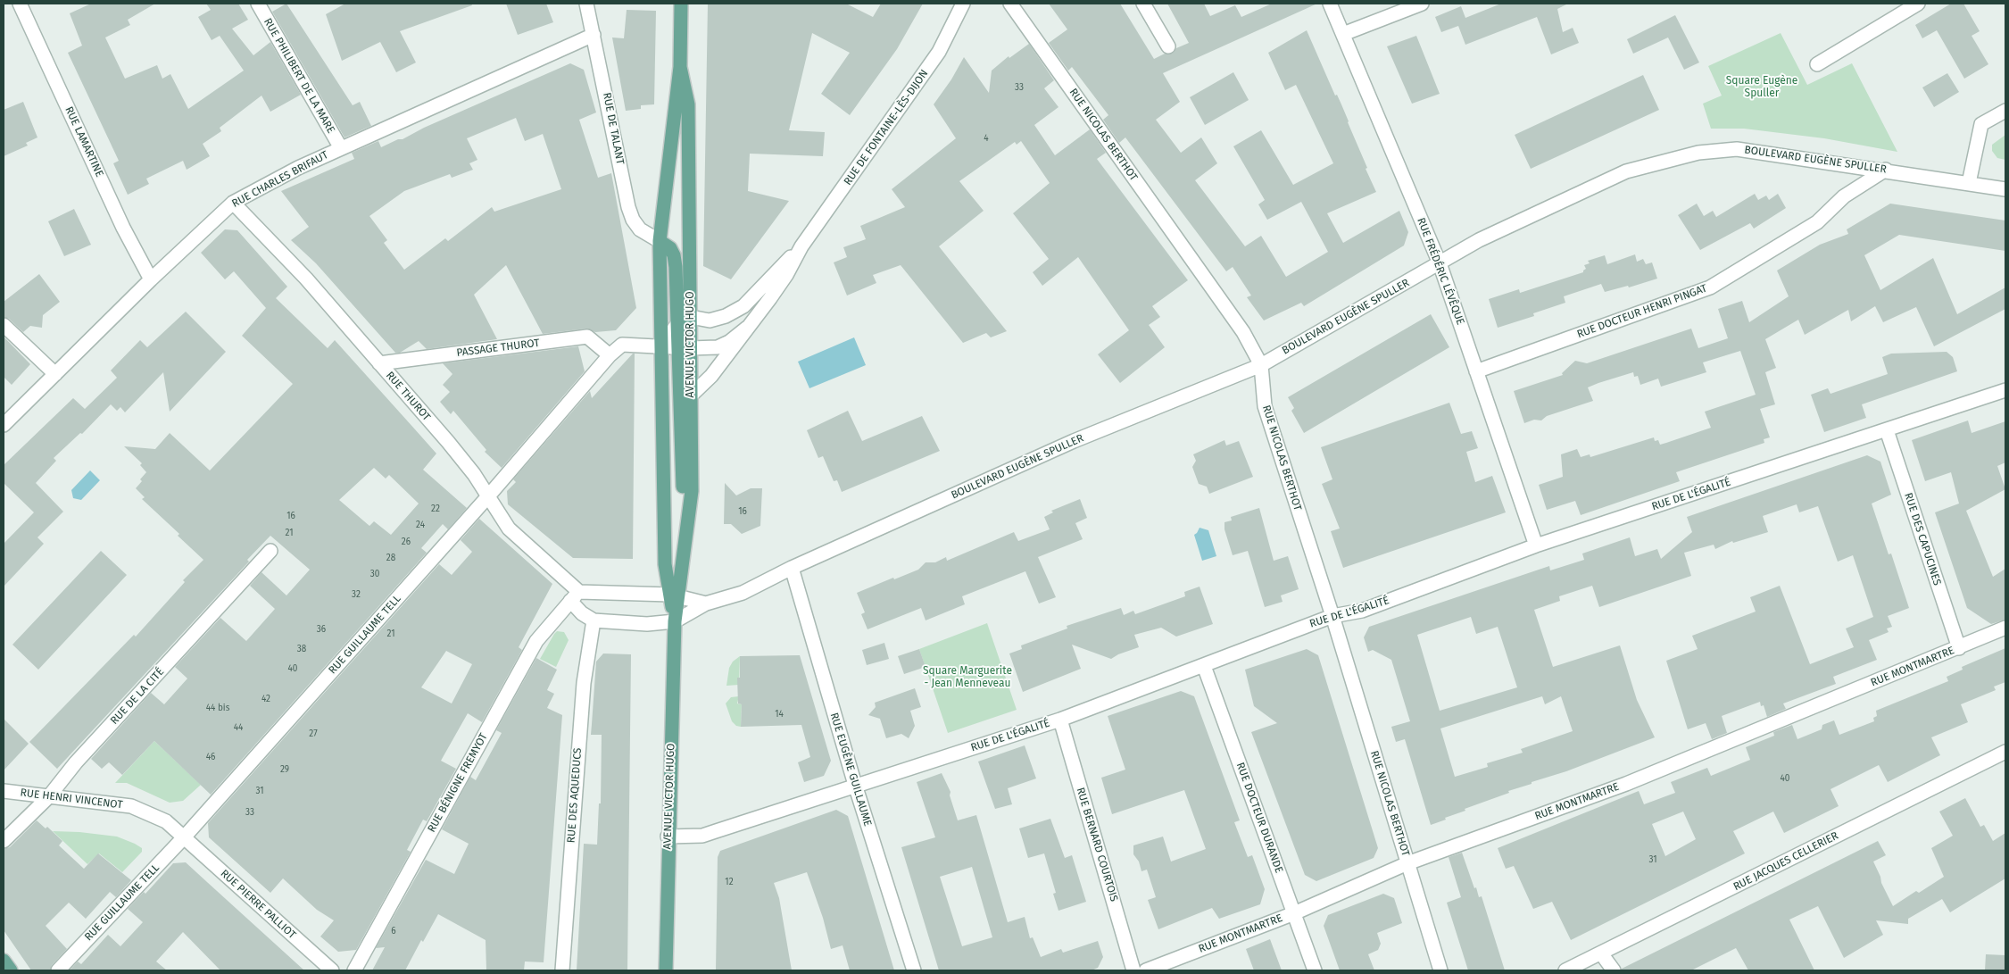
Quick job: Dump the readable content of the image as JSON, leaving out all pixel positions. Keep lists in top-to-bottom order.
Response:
{
  "streets": {
    "main road": ["AVENUE VICTOR HUGO"],
    "street": [
      "RUE PHILIBERT DE LA MARE",
      "RUE DE FONTAINE-LÈS-DIJON",
      "RUE DE TALANT",
      "RUE NICOLAS BERTHOT",
      "RUE LAMARTINE",
      "BOULEVARD EUGÈNE SPULLER",
      "RUE CHARLES BRIFAUT",
      "RUE FRÉDÉRIC LÉVÊQUE",
      "RUE DOCTEUR HENRI PINGAT",
      "PASSAGE THUROT",
      "RUE THUROT",
      "RUE DE L'ÉGALITÉ",
      "RUE DES CAPUCINES",
      "RUE GUILLAUME TELL",
      "RUE MONTMARTRE",
      "RUE DE LA CITÉ",
      "RUE EUGÈNE GUILLAUME",
      "RUE BÉNIGNE FREMYOT",
      "RUE DES AQUEDUCS",
      "RUE HENRI VINCENOT",
      "RUE DOCTEUR DURANDE",
      "RUE BERNARD COURTOIS",
      "RUE JACQUES CELLERIER",
      "RUE PIERRE PALLIOT"
    ]
  },
  "crossings": [
    ["RUE PHILIBERT DE LA MARE", "RUE CHARLES BRIFAUT"],
    ["RUE DE FONTAINE-LÈS-DIJON", "AVENUE VICTOR HUGO"],
    ["RUE DE FONTAINE-LÈS-DIJON", "RUE GUILLAUME TELL"],
    ["RUE DE TALANT", "RUE CHARLES BRIFAUT"],
    ["RUE DE TALANT", "AVENUE VICTOR HUGO"],
    ["RUE NICOLAS BERTHOT", "BOULEVARD EUGÈNE SPULLER"],
    ["RUE NICOLAS BERTHOT", "RUE DE L'ÉGALITÉ"],
    ["RUE NICOLAS BERTHOT", "RUE MONTMARTRE"],
    ["RUE LAMARTINE", "RUE CHARLES BRIFAUT"],
    ["BOULEVARD EUGÈNE SPULLER", "RUE FRÉDÉRIC LÉVÊQUE"],
    ["BOULEVARD EUGÈNE SPULLER", "RUE DOCTEUR HENRI PINGAT"],
    ["BOULEVARD EUGÈNE SPULLER", "AVENUE VICTOR HUGO"],
    ["BOULEVARD EUGÈNE SPULLER", "RUE EUGÈNE GUILLAUME"],
    ["RUE CHARLES BRIFAUT", "RUE THUROT"],
    ["RUE FRÉDÉRIC LÉVÊQUE", "RUE DOCTEUR HENRI PINGAT"],
    ["RUE FRÉDÉRIC LÉVÊQUE", "RUE DE L'ÉGALITÉ"],
    ["AVENUE VICTOR HUGO", "RUE DE L'ÉGALITÉ"],
    ["AVENUE VICTOR HUGO", "RUE GUILLAUME TELL"],
    ["PASSAGE THUROT", "RUE THUROT"],
    ["PASSAGE THUROT", "RUE GUILLAUME TELL"],
    ["RUE THUROT", "RUE GUILLAUME TELL"],
    ["RUE THUROT", "RUE BÉNIGNE FREMYOT"],
    ["RUE THUROT", "RUE DES AQUEDUCS"],
    ["RUE DE L'ÉGALITÉ", "RUE DES CAPUCINES"],
    ["RUE DE L'ÉGALITÉ", "RUE EUGÈNE GUILLAUME"],
    ["RUE DE L'ÉGALITÉ", "RUE DOCTEUR DURANDE"],
    ["RUE DE L'ÉGALITÉ", "RUE BERNARD COURTOIS"],
    ["RUE DES CAPUCINES", "RUE MONTMARTRE"],
    ["RUE GUILLAUME TELL", "RUE HENRI VINCENOT"],
    ["RUE GUILLAUME TELL", "RUE PIERRE PALLIOT"],
    ["RUE MONTMARTRE", "RUE DOCTEUR DURANDE"],
    ["RUE DE LA CITÉ", "RUE HENRI VINCENOT"],
    ["RUE HENRI VINCENOT", "RUE PIERRE PALLIOT"]
  ],
  "parks": ["Square Eugène Spuller", "Square Marguerite - Jean Menneveau"],
  "house_numbers": [
    "33",
    "4",
    "22",
    "16",
    "16",
    "24",
    "21",
    "26",
    "28",
    "30",
    "32",
    "36",
    "21",
    "38",
    "40",
    "42",
    "44 bis",
    "14",
    "44",
    "27",
    "46",
    "29",
    "40",
    "31",
    "33",
    "31",
    "12",
    "6"
  ]
}
